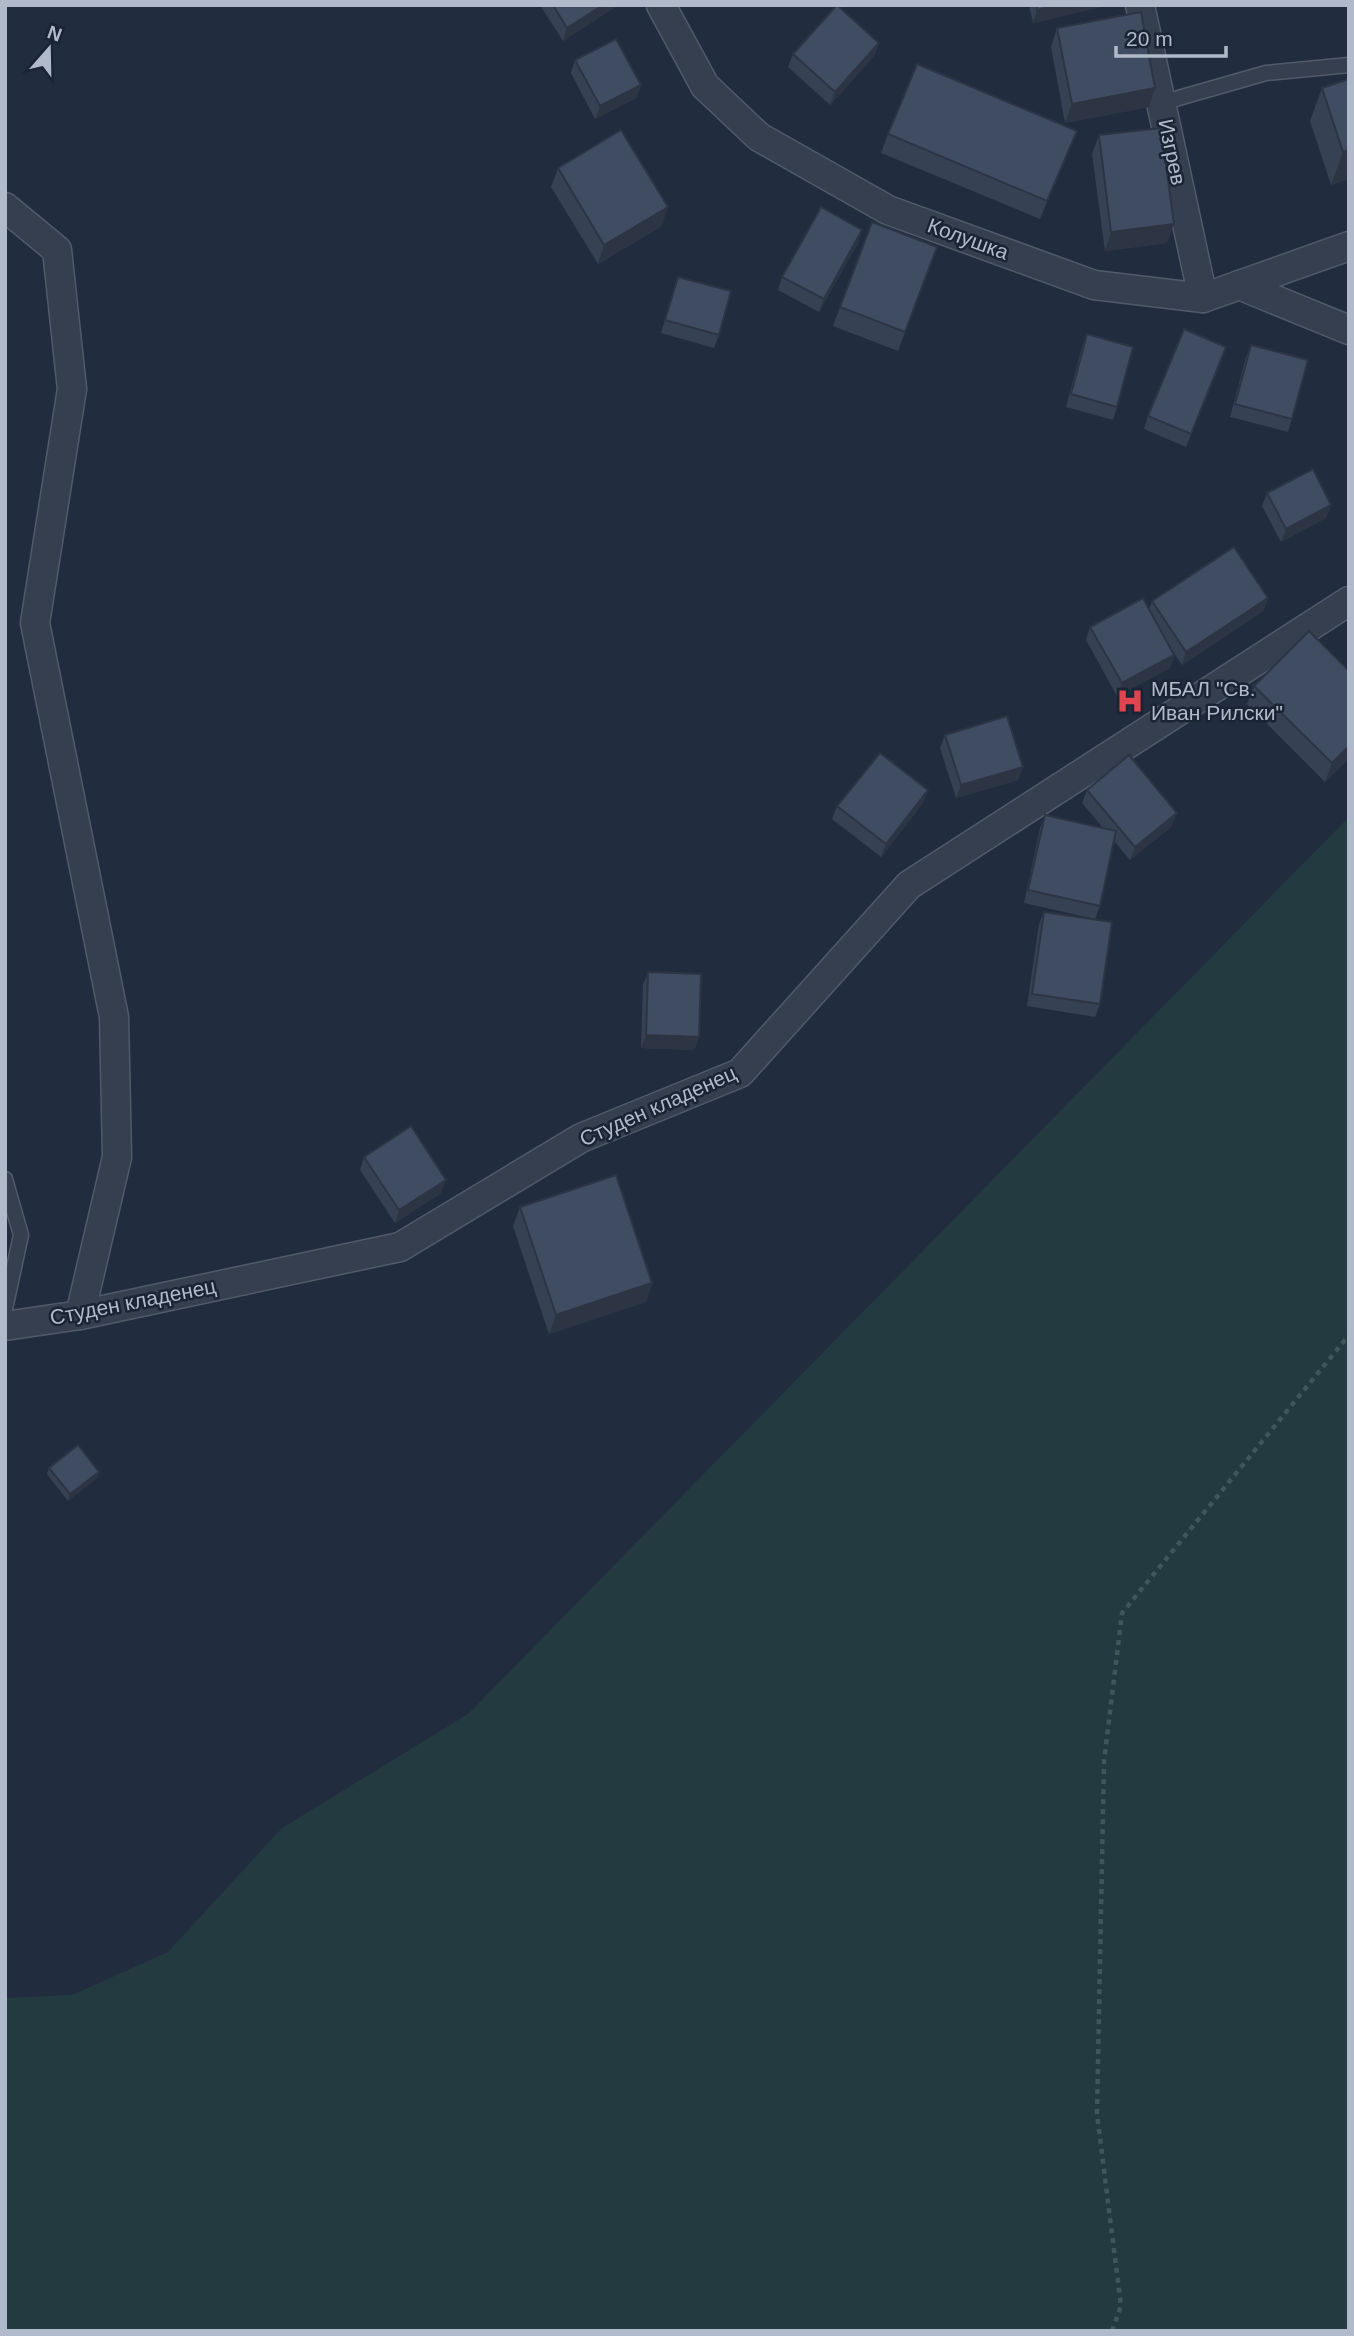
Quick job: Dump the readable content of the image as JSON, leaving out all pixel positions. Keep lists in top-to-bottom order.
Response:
{
  "streets": {
    "street": ["Изгрев", "Колушка", "Студен кладенец"]
  },
  "crossings": [
    ["Изгрев", "Колушка"]
  ],
  "places": {
    "hospital": ["МБАЛ \"Св. Иван Рилски\""]
  },
  "scale_bar": "20 m",
  "north": "top"
}
